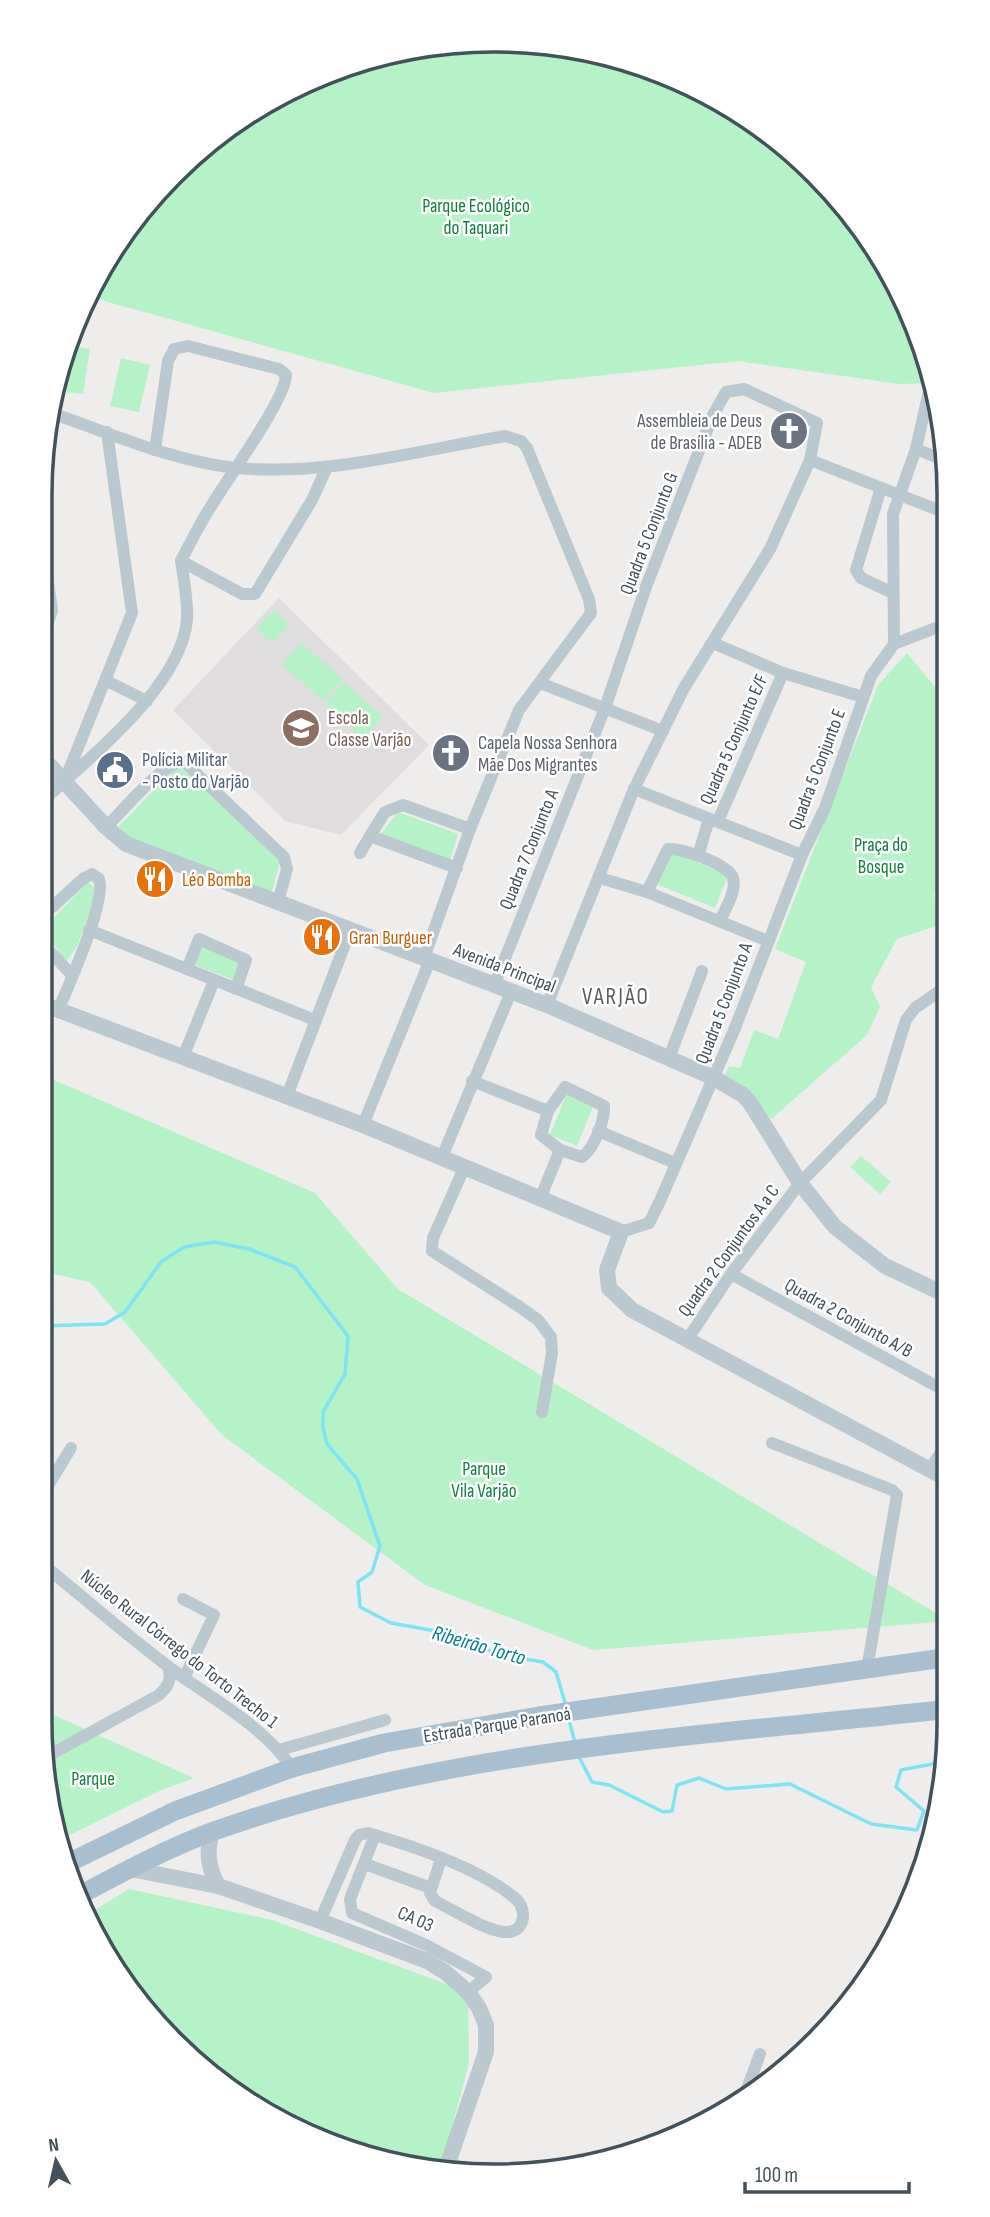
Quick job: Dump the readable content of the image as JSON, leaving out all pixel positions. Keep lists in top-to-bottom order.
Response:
{
  "streets": {
    "main road": ["Estrada Parque Paranoá"],
    "street": [
      "Quadra 5 Conjunto G",
      "Quadra 5 Conjunto E/F",
      "Quadra 5 Conjunto E",
      "Quadra 7 Conjunto A",
      "Avenida Principal",
      "Quadra 5 Conjunto A",
      "Quadra 2 Conjuntos A a C",
      "Quadra 2 Conjunto A/B",
      "Núcleo Rural Córrego do Torto Trecho 1",
      "CA 03"
    ]
  },
  "crossings": [
    ["Quadra 5 Conjunto G", "Quadra 7 Conjunto A"],
    ["Quadra 5 Conjunto E", "Quadra 5 Conjunto A"],
    ["Quadra 7 Conjunto A", "Avenida Principal"],
    ["Avenida Principal", "Quadra 5 Conjunto A"],
    ["Avenida Principal", "Quadra 2 Conjuntos A a C"],
    ["Quadra 2 Conjuntos A a C", "Quadra 2 Conjunto A/B"],
    ["Núcleo Rural Córrego do Torto Trecho 1", "Estrada Parque Paranoá"],
    ["Estrada Parque Paranoá", "CA 03"]
  ],
  "districts": ["VARJÃO"],
  "water": ["Ribeirão Torto"],
  "parks": [
    "Parque Ecológico do Taquari",
    "Praça do Bosque",
    "Parque Vila Varjão",
    "Parque"
  ],
  "places": {
    "church": ["Assembleia de Deus de Brasília - ADEB", "Capela Nossa Senhora Mãe Dos Migrantes"],
    "school or university": ["Escola Classe Varjão"],
    "public building": ["Polícia Militar - Posto do Varjão"],
    "restaurant": ["Léo Bomba", "Gran Burguer"]
  },
  "scale_bar": "100 m",
  "north": "top"
}
